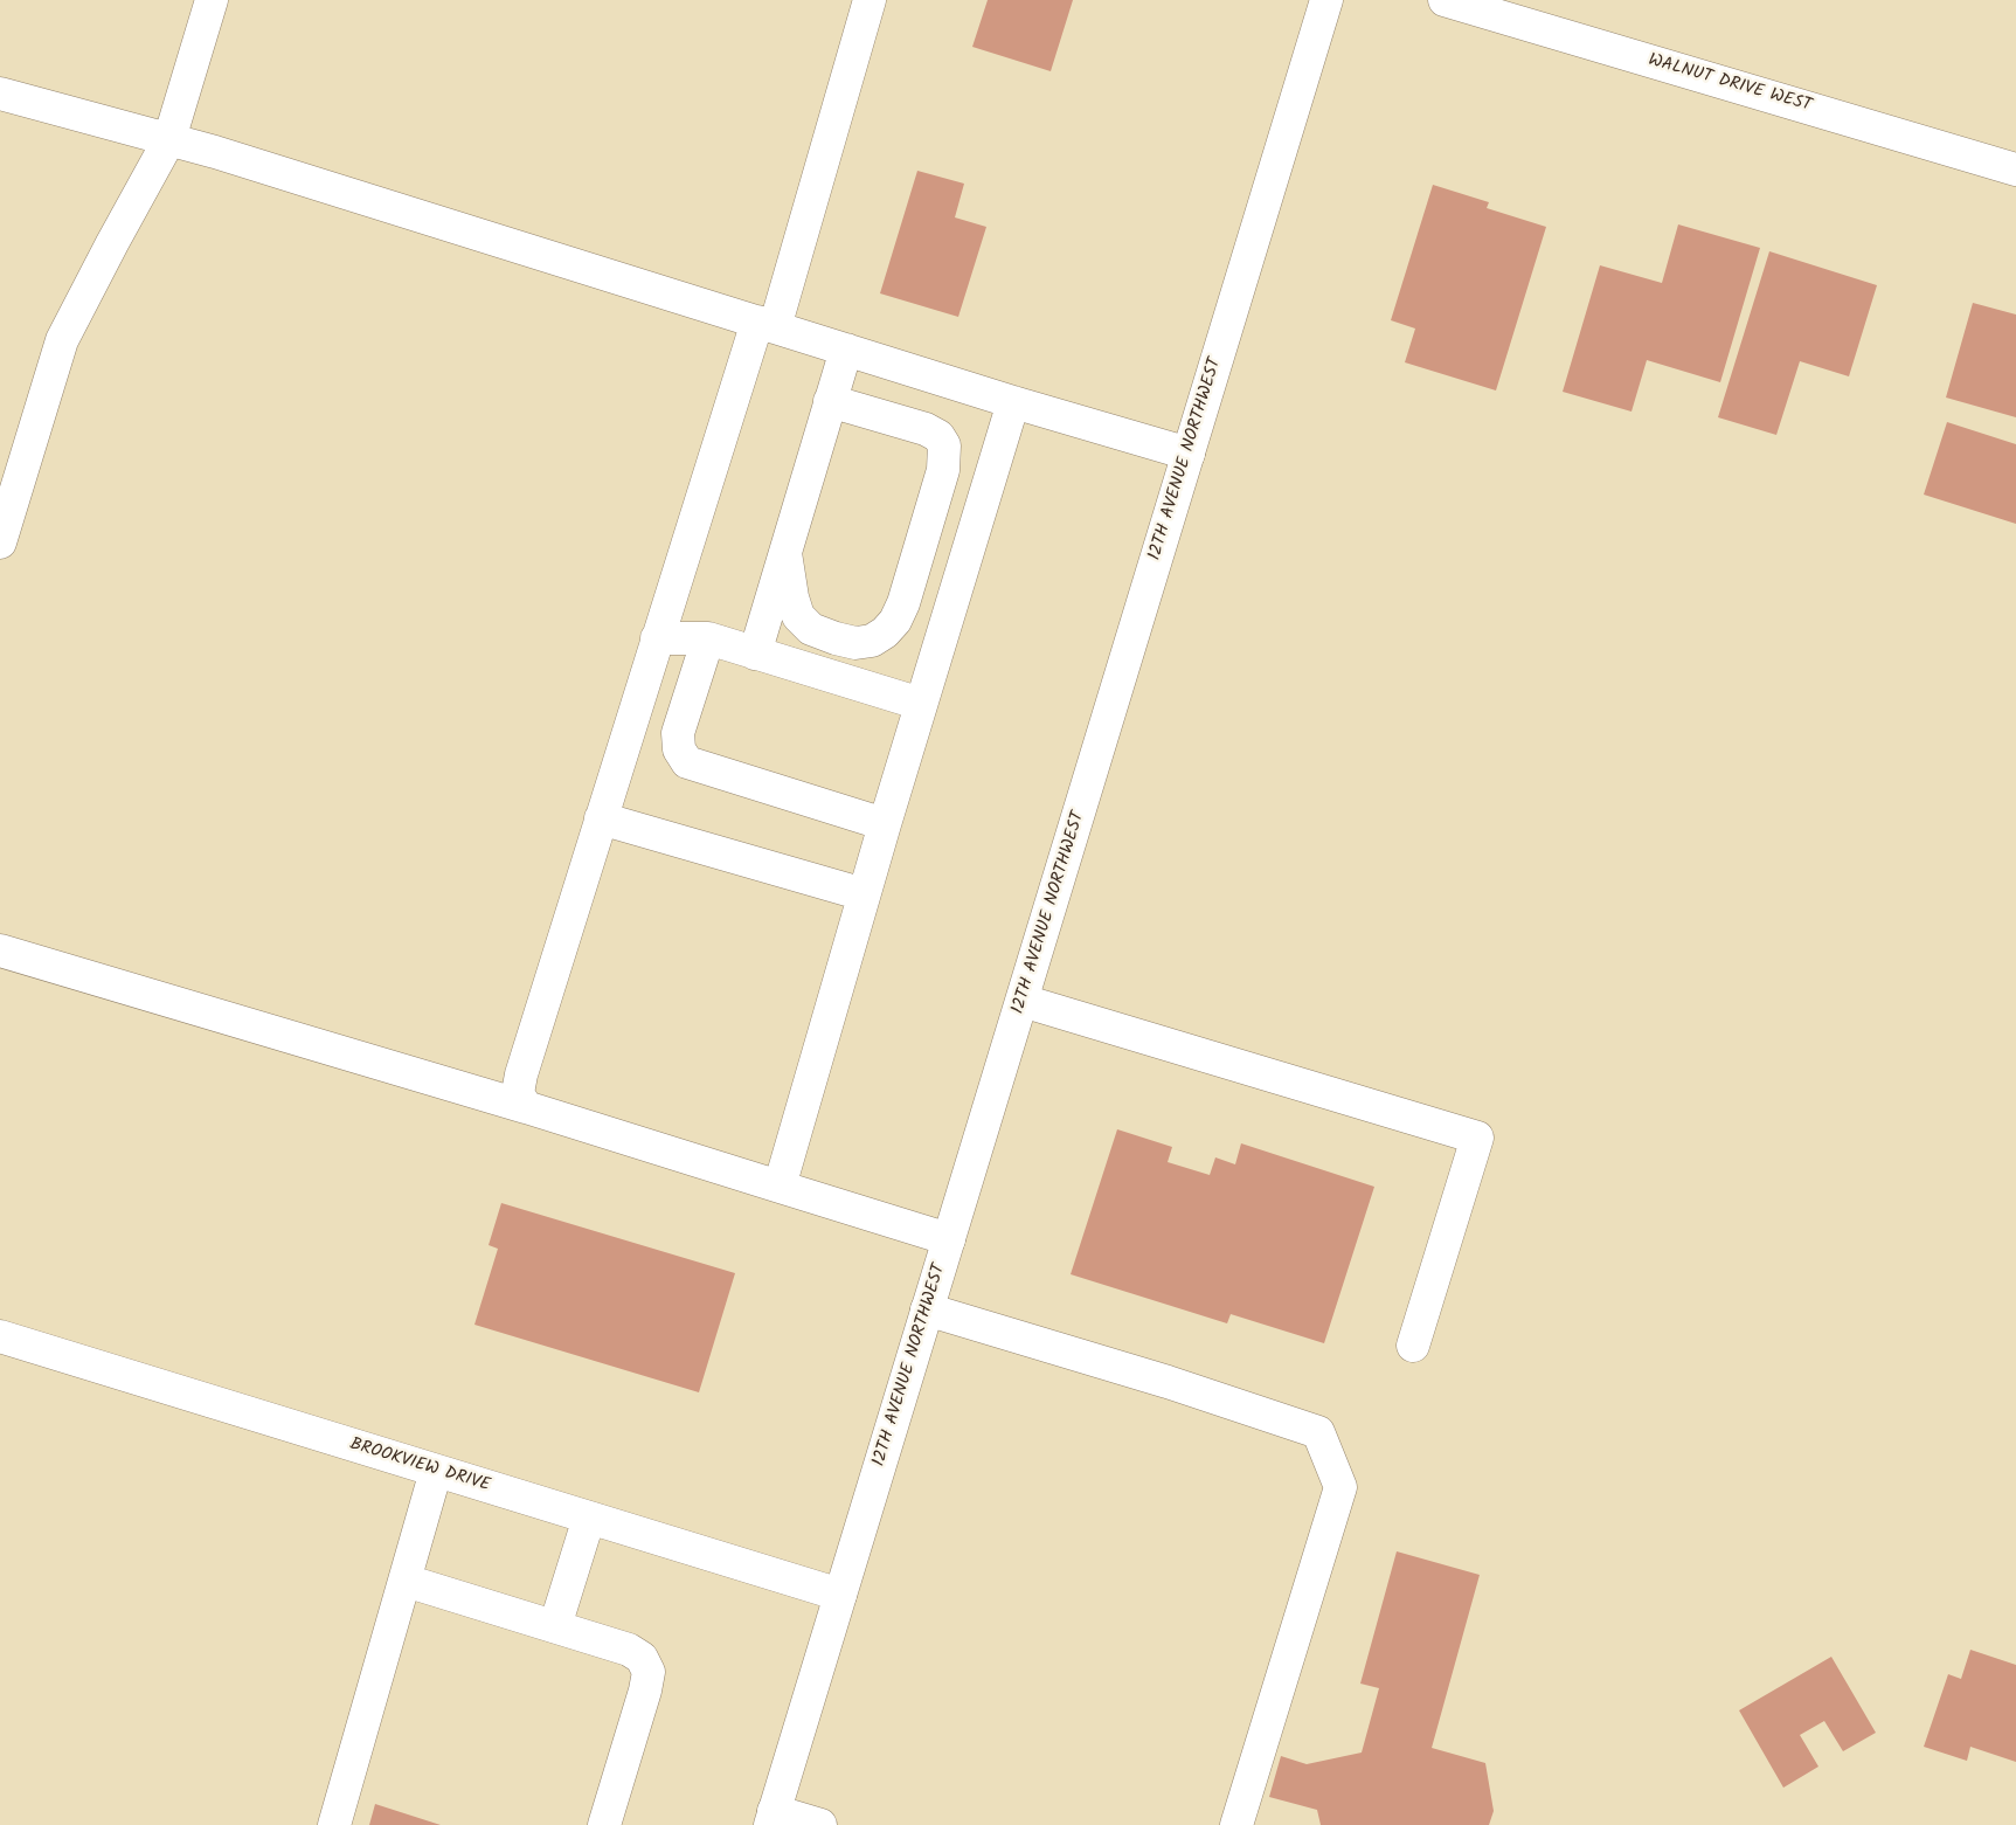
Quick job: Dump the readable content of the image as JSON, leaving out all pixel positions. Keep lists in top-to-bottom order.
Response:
{
  "streets": {
    "main road": ["WALNUT DRIVE WEST", "12TH AVENUE NORTHWEST", "BROOKVIEW DRIVE"]
  },
  "crossings": [
    ["12TH AVENUE NORTHWEST", "BROOKVIEW DRIVE"]
  ]
}
